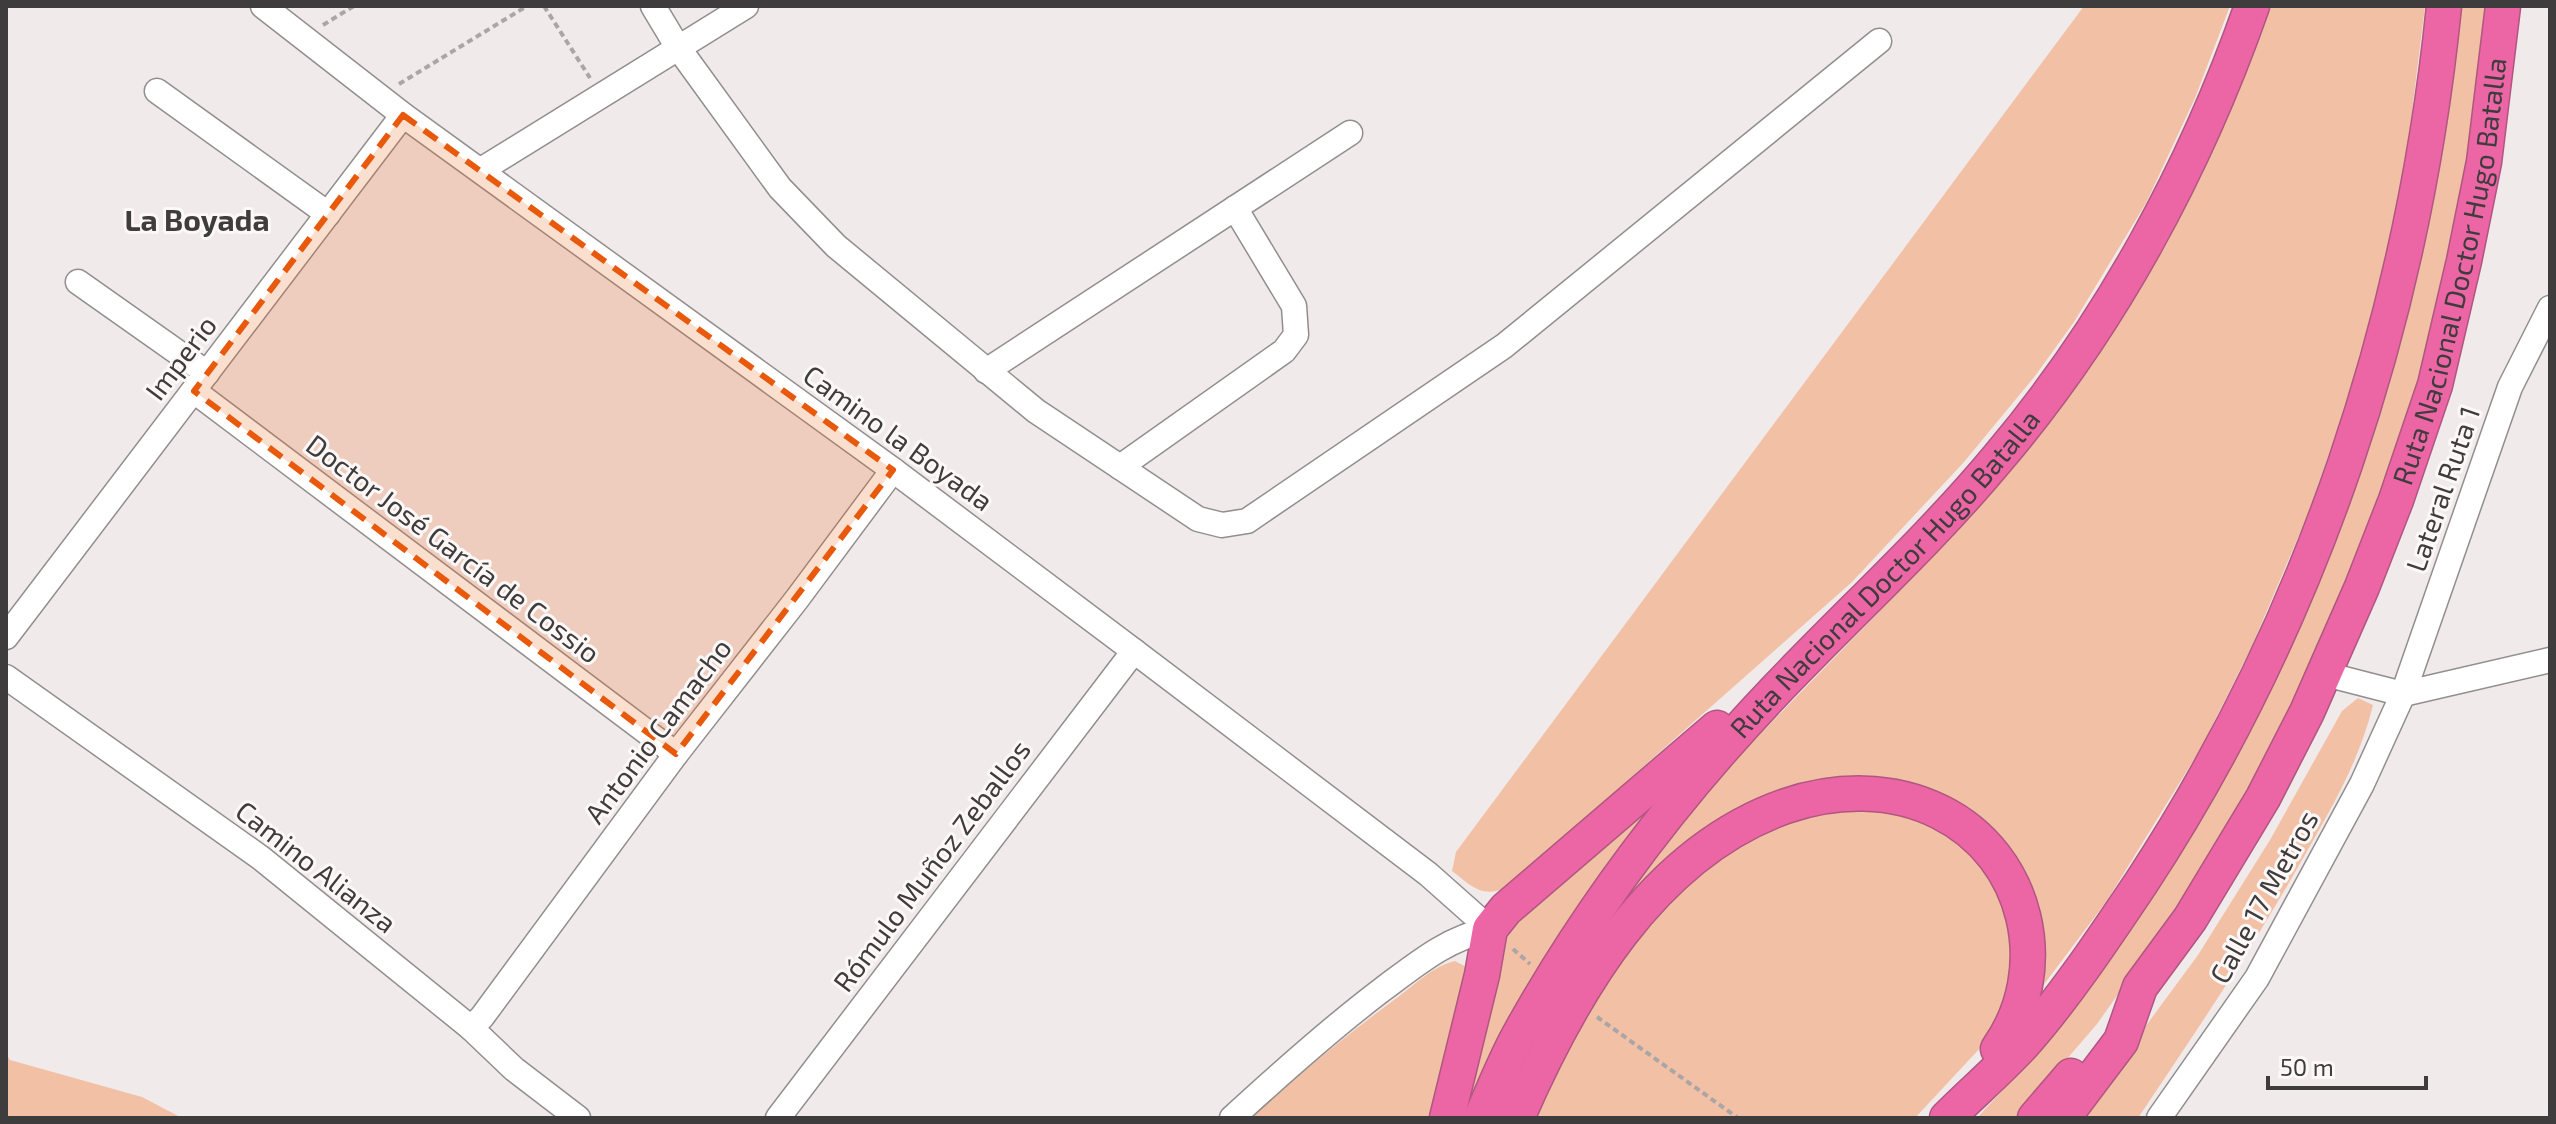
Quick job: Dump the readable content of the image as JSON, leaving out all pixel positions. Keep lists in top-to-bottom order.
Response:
{
  "streets": {
    "highway": ["Ruta Nacional Doctor Hugo Batalla"],
    "street": [
      "Imperio",
      "Camino la Boyada",
      "Lateral Ruta 1",
      "Doctor José García de Cossio",
      "Antonio Camacho",
      "Rómulo Muñoz Zeballos",
      "Camino Alianza",
      "Calle 17 Metros"
    ]
  },
  "crossings": [
    ["Imperio", "Camino la Boyada"],
    ["Imperio", "Doctor José García de Cossio"],
    ["Camino la Boyada", "Antonio Camacho"],
    ["Camino la Boyada", "Rómulo Muñoz Zeballos"],
    ["Lateral Ruta 1", "Calle 17 Metros"],
    ["Doctor José García de Cossio", "Antonio Camacho"],
    ["Antonio Camacho", "Camino Alianza"]
  ],
  "districts": ["La Boyada"],
  "scale_bar": "50 m"
}
